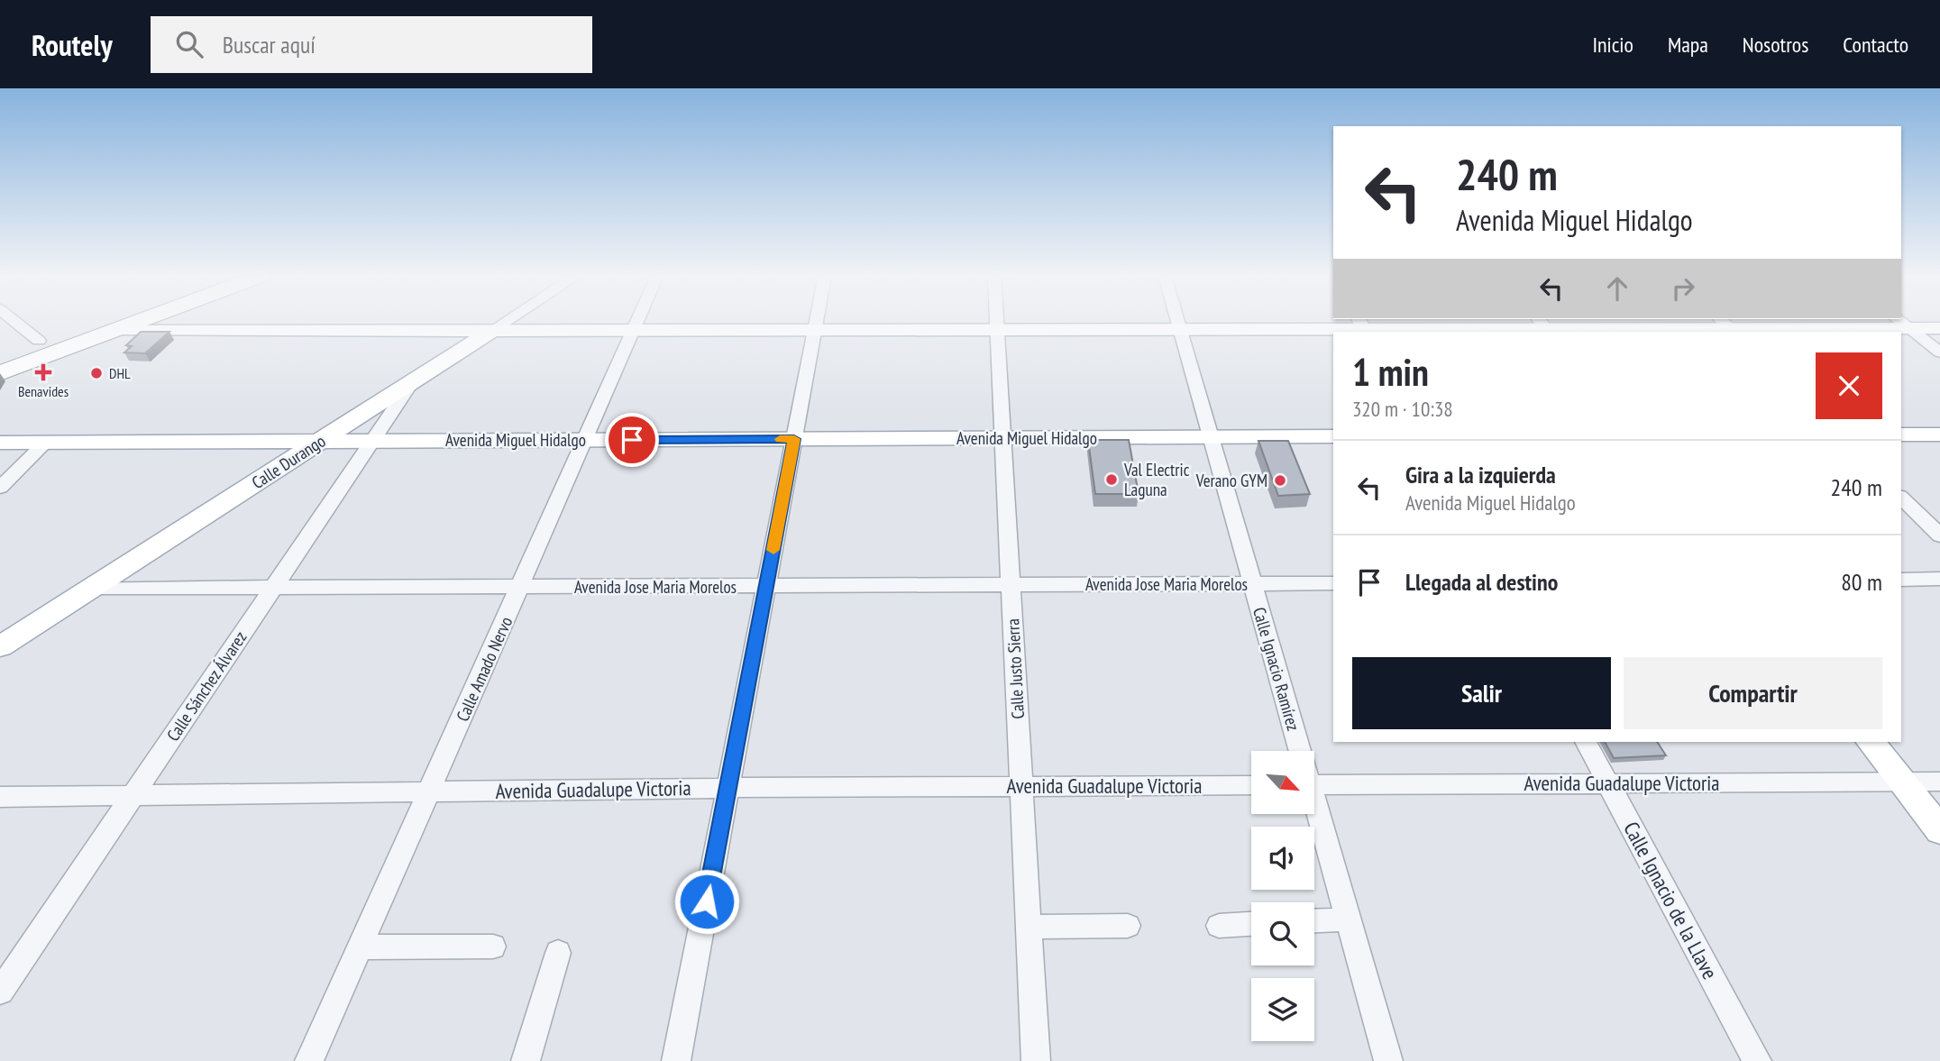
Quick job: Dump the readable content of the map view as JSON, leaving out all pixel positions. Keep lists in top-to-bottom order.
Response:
{
  "streets": {
    "main road": ["Avenida Miguel Hidalgo", "Calle Durango"],
    "street": [
      "Avenida Jose Maria Morelos",
      "Calle Amado Nervo",
      "Calle Justo Sierra",
      "Calle Ignacio Ramírez",
      "Calle Sánchez Álvarez",
      "Avenida Guadalupe Victoria",
      "Calle Ignacio de la Llave"
    ]
  },
  "crossings": [
    ["Avenida Miguel Hidalgo", "Calle Durango"],
    ["Avenida Miguel Hidalgo", "Calle Amado Nervo"],
    ["Avenida Miguel Hidalgo", "Calle Justo Sierra"],
    ["Avenida Miguel Hidalgo", "Calle Ignacio Ramírez"],
    ["Avenida Miguel Hidalgo", "Calle Sánchez Álvarez"],
    ["Calle Durango", "Avenida Jose Maria Morelos"],
    ["Calle Durango", "Calle Sánchez Álvarez"],
    ["Avenida Jose Maria Morelos", "Calle Amado Nervo"],
    ["Avenida Jose Maria Morelos", "Calle Justo Sierra"],
    ["Avenida Jose Maria Morelos", "Calle Ignacio Ramírez"],
    ["Avenida Jose Maria Morelos", "Calle Sánchez Álvarez"],
    ["Calle Amado Nervo", "Avenida Guadalupe Victoria"],
    ["Calle Justo Sierra", "Avenida Guadalupe Victoria"],
    ["Calle Sánchez Álvarez", "Avenida Guadalupe Victoria"],
    ["Avenida Guadalupe Victoria", "Calle Ignacio de la Llave"]
  ],
  "places": {
    "health": ["Benavides"],
    "other": ["DHL", "Val Electric Laguna", "Verano GYM"]
  },
  "north": "bottom right",
  "page": {
    "header": "Routely",
    "search": "Buscar aquí",
    "nav": [
      "Inicio",
      "Mapa",
      "Nosotros",
      "Contacto"
    ],
    "turn": ["240 m", "Avenida Miguel Hidalgo"],
    "heading": ["1 min", "320 m · 10:38"],
    "list": [
      {
        "name": "Gira a la izquierda",
        "note": "Avenida Miguel Hidalgo",
        "value": "240 m"
      },
      {
        "name": "Llegada al destino",
        "value": "80 m"
      }
    ],
    "buttons": ["Salir", "Compartir"]
  }
}
